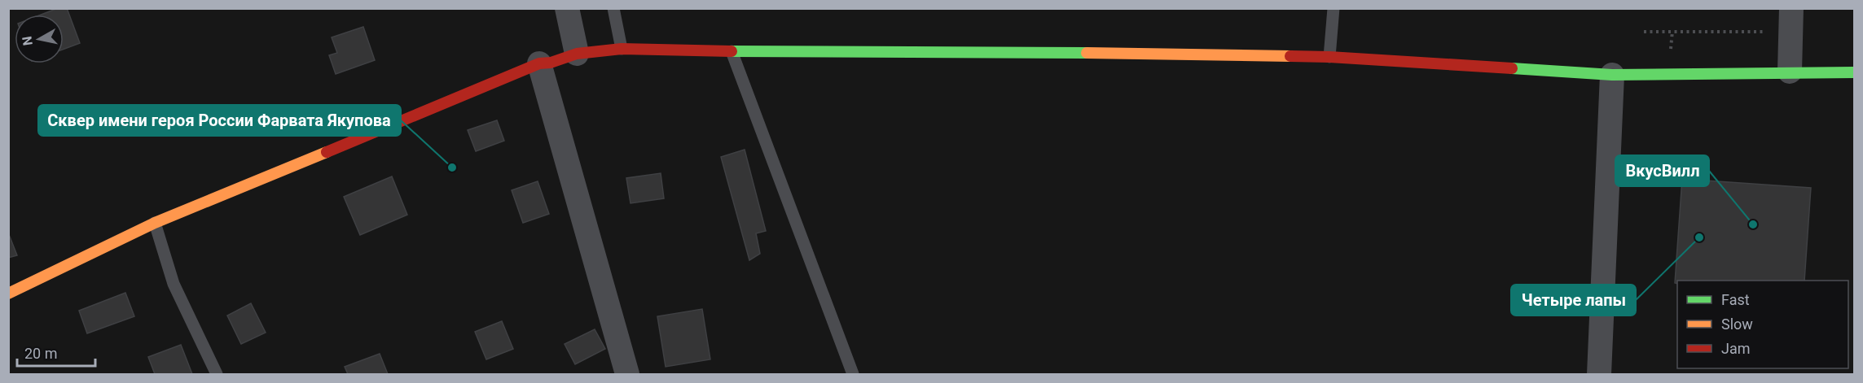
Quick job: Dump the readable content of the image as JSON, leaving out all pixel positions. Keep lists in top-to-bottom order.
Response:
{
  "places": ["Сквер имени героя России Фарвата Якупова", "ВкусВилл", "Четыре лапы"],
  "legend": ["Fast", "Slow", "Jam"],
  "scale_bar": "20 m",
  "north": "left"
}
